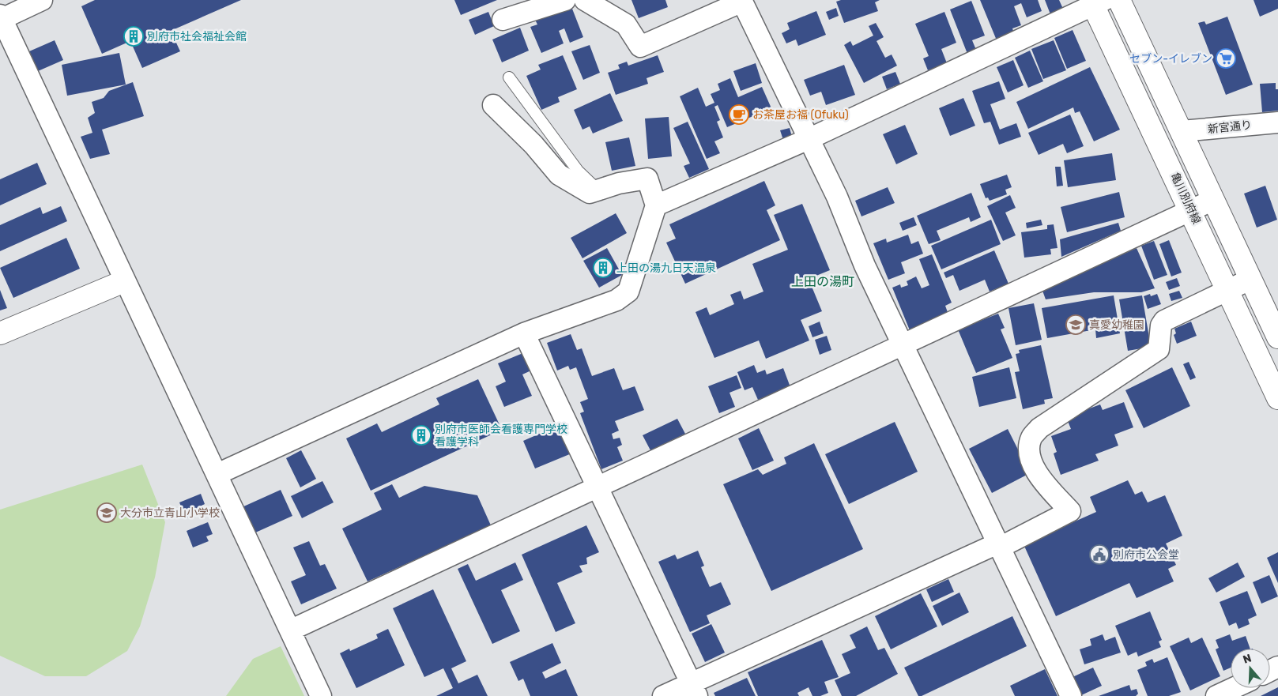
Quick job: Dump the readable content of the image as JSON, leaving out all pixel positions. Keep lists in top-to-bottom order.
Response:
{
  "streets": {
    "main road": ["亀川別府線"],
    "street": ["新宮通り"]
  },
  "districts": ["上田の湯町"],
  "places": {
    "building": ["別府市社会福祉会館", "上田の湯九日天温泉", "別府市医師会看護専門学校 看護学科"],
    "supermarket": ["セブン-イレブン"],
    "cafe": ["お茶屋お福 (Ofuku)"],
    "school or university": ["真愛幼稚園", "大分市立青山小学校"],
    "public building": ["別府市公会堂"]
  },
  "north": "top"
}
